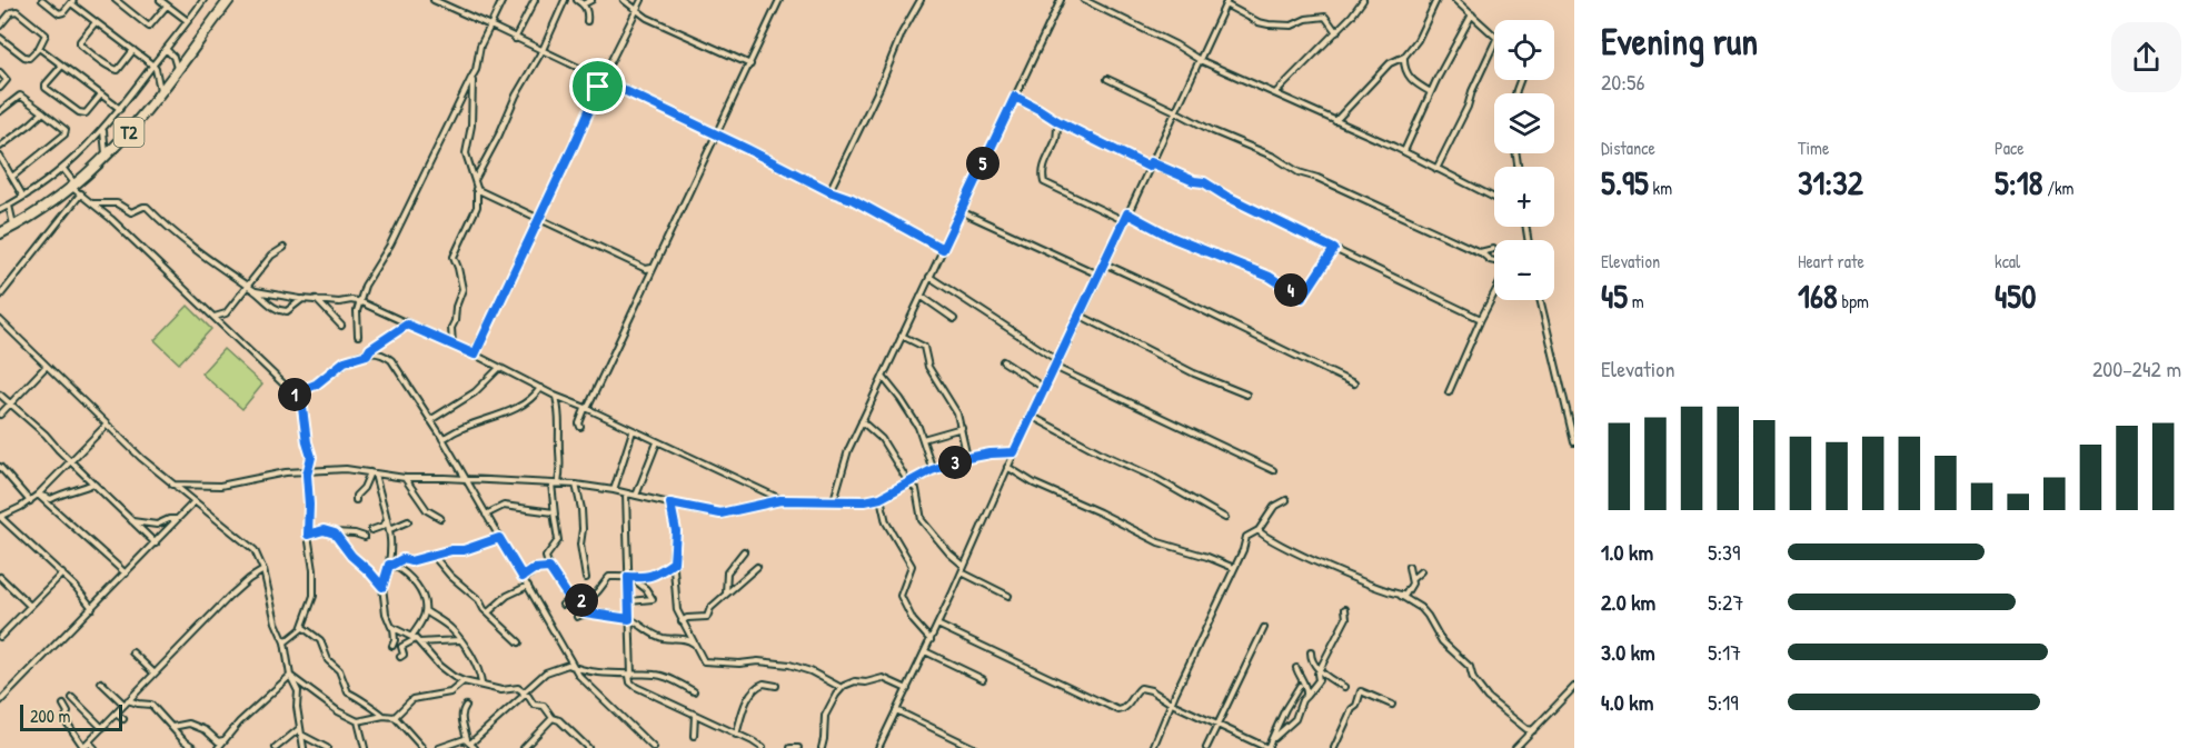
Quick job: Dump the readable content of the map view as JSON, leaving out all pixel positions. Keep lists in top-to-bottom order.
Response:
{
  "streets": {
    "highway": ["T2"]
  },
  "scale_bar": "200 m",
  "page": {
    "heading": ["Evening run", "20:56"],
    "map_buttons": ["+", "−"],
    "stats": [
      ["Distance", "5.95 km"],
      ["Time", "31:32"],
      ["Pace", "5:18 /km"],
      ["Elevation", "45 m"],
      ["Heart rate", "168 bpm"],
      ["kcal", "450"]
    ],
    "pins": [
      "5",
      "4",
      "1",
      "3",
      "2"
    ],
    "chart": ["Elevation", "200–242 m"],
    "list": [
      {
        "name": "1.0 km",
        "note": "5:39"
      },
      {
        "name": "2.0 km",
        "note": "5:27"
      },
      {
        "name": "3.0 km",
        "note": "5:17"
      },
      {
        "name": "4.0 km",
        "note": "5:19"
      }
    ],
    "scale": "200 m"
  }
}
